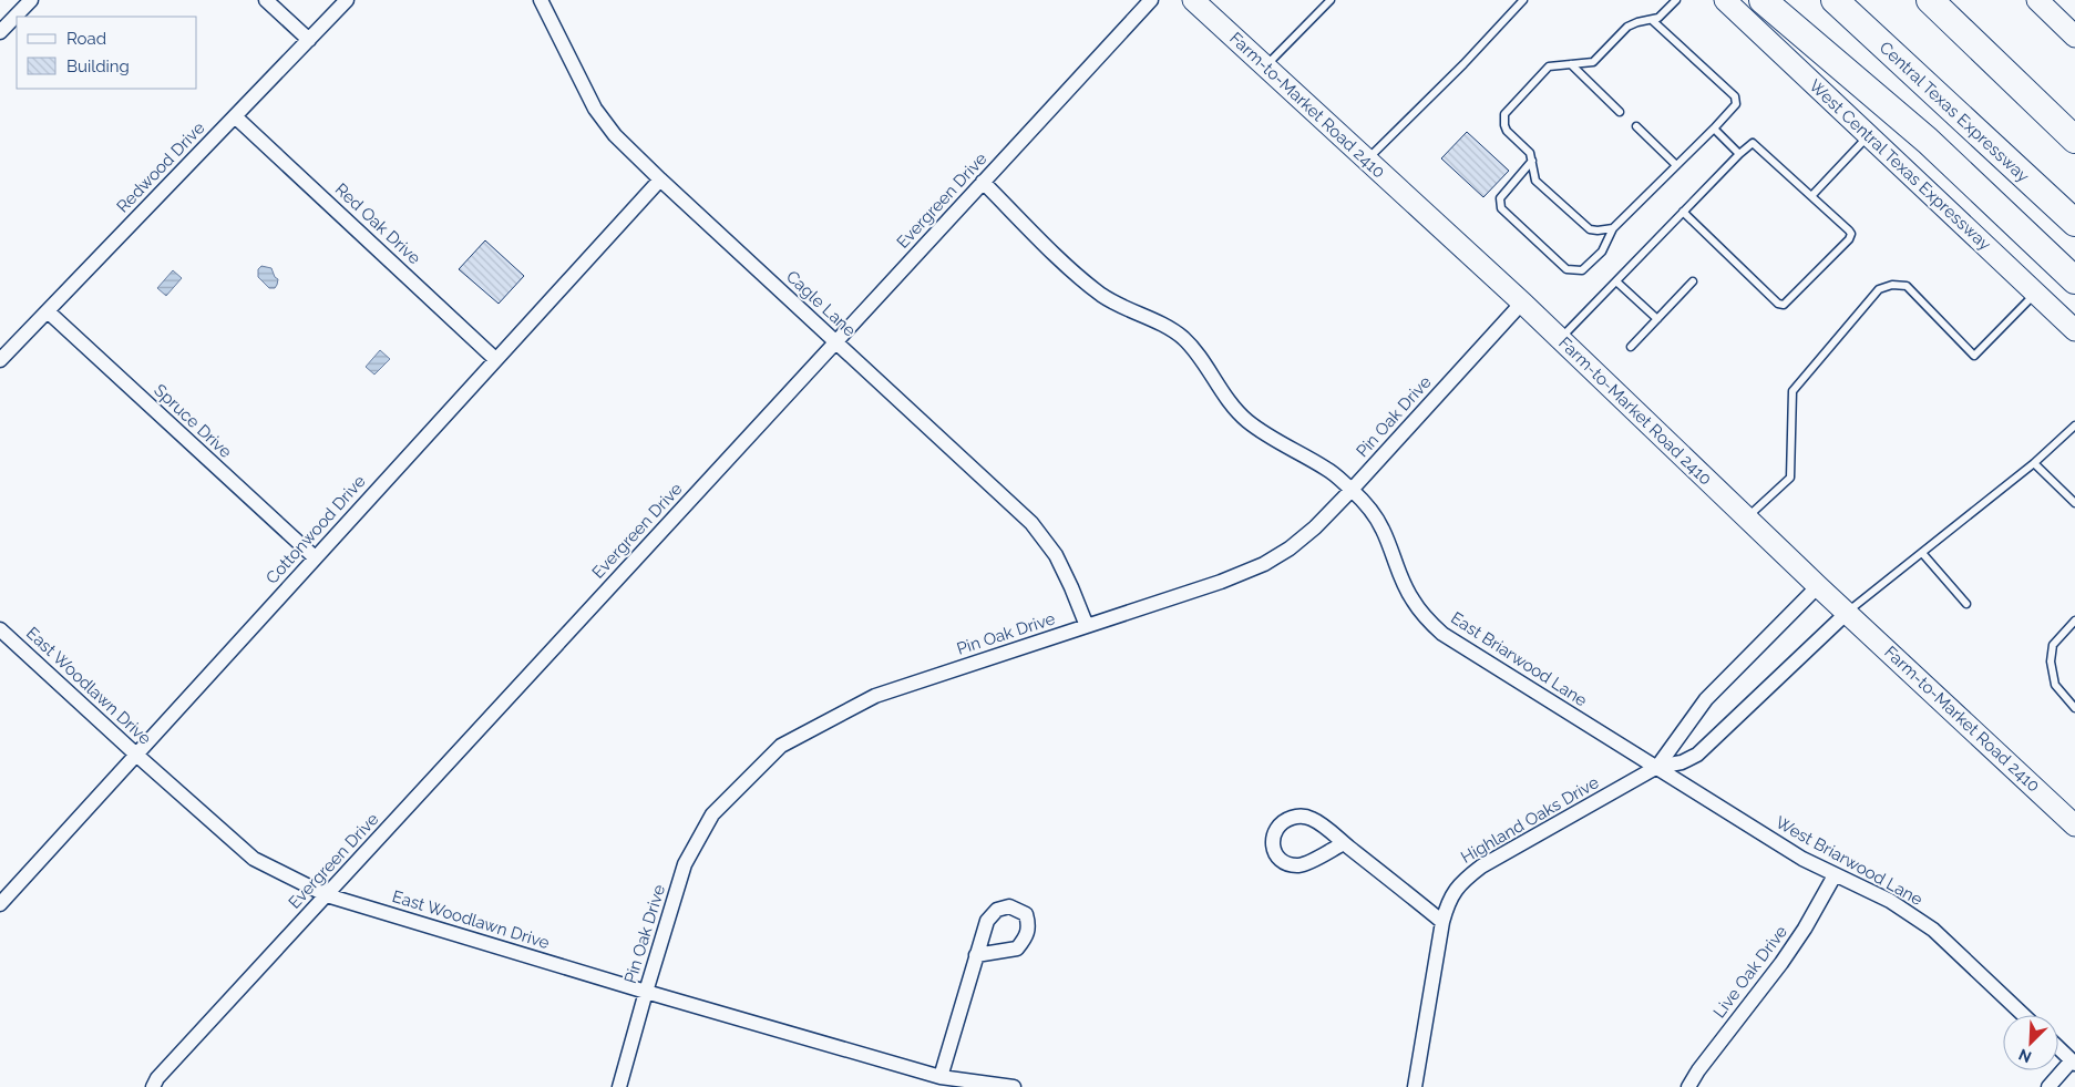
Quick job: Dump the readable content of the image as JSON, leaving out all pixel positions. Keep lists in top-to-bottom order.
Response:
{
  "streets": {
    "highway": ["Central Texas Expressway"],
    "main road": ["Farm-to-Market Road 2410", "West Central Texas Expressway"],
    "street": [
      "Redwood Drive",
      "Evergreen Drive",
      "Red Oak Drive",
      "Cagle Lane",
      "Pin Oak Drive",
      "Spruce Drive",
      "Cottonwood Drive",
      "East Briarwood Lane",
      "East Woodlawn Drive",
      "Highland Oaks Drive",
      "West Briarwood Lane",
      "Live Oak Drive"
    ]
  },
  "crossings": [
    ["Farm-to-Market Road 2410", "Pin Oak Drive"],
    ["Farm-to-Market Road 2410", "Highland Oaks Drive"],
    ["Redwood Drive", "Red Oak Drive"],
    ["Redwood Drive", "Spruce Drive"],
    ["Evergreen Drive", "Cagle Lane"],
    ["Evergreen Drive", "East Briarwood Lane"],
    ["Evergreen Drive", "East Woodlawn Drive"],
    ["Red Oak Drive", "Cottonwood Drive"],
    ["Cagle Lane", "Pin Oak Drive"],
    ["Cagle Lane", "Cottonwood Drive"],
    ["Pin Oak Drive", "East Briarwood Lane"],
    ["Pin Oak Drive", "East Woodlawn Drive"],
    ["Spruce Drive", "Cottonwood Drive"],
    ["Cottonwood Drive", "East Woodlawn Drive"],
    ["East Briarwood Lane", "Highland Oaks Drive"],
    ["East Briarwood Lane", "West Briarwood Lane"],
    ["Highland Oaks Drive", "West Briarwood Lane"],
    ["West Briarwood Lane", "Live Oak Drive"]
  ],
  "legend": ["Road", "Building"],
  "north": "bottom left"
}
